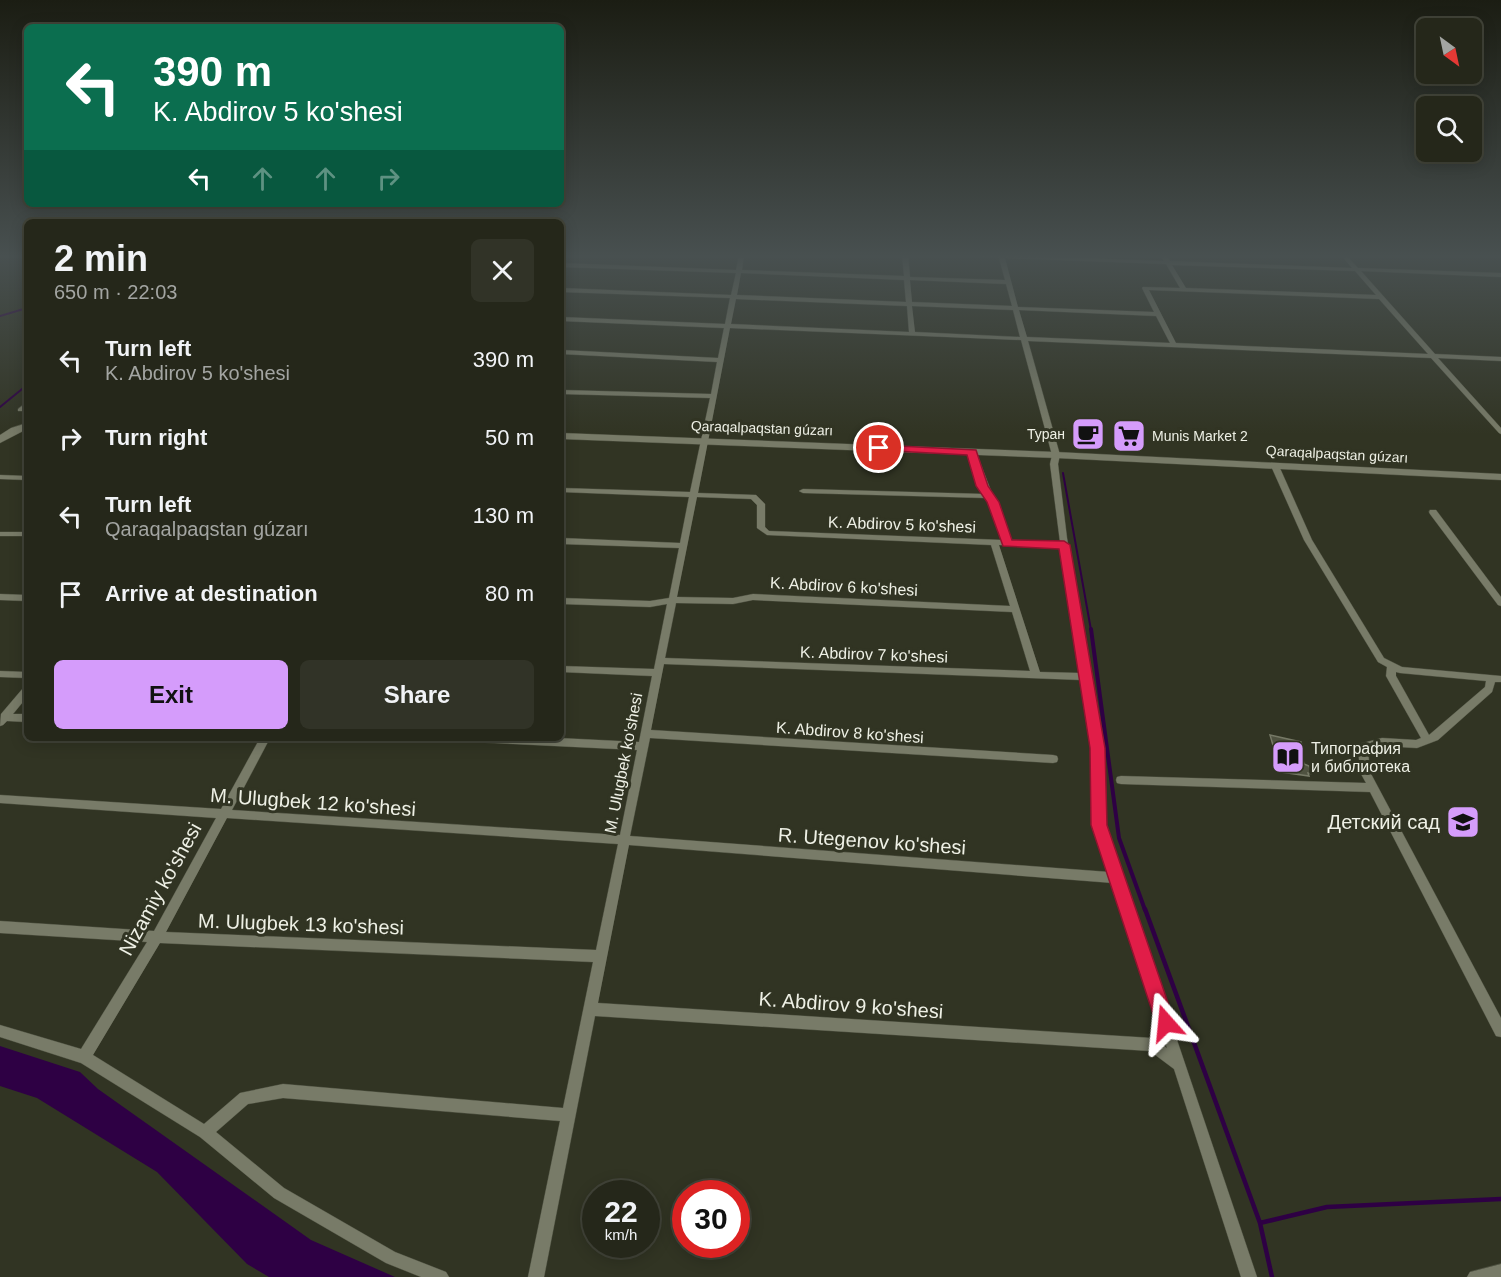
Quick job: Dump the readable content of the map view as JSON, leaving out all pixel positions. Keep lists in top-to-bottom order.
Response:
{
  "streets": {
    "street": [
      "Qaraqalpaqstan gúzarı",
      "K. Abdirov 5 ko'shesi",
      "K. Abdirov 6 ko'shesi",
      "K. Abdirov 7 ko'shesi",
      "K. Abdirov 8 ko'shesi",
      "M. Ulugbek ko'shesi",
      "M. Ulugbek 12 ko'shesi",
      "R. Utegenov ko'shesi",
      "Nizamiy ko'shesi",
      "M. Ulugbek 13 ko'shesi",
      "K. Abdirov 9 ko'shesi"
    ]
  },
  "crossings": [
    ["Qaraqalpaqstan gúzarı", "M. Ulugbek ko'shesi"],
    ["K. Abdirov 5 ko'shesi", "M. Ulugbek ko'shesi"],
    ["K. Abdirov 6 ko'shesi", "M. Ulugbek ko'shesi"],
    ["K. Abdirov 7 ko'shesi", "M. Ulugbek ko'shesi"],
    ["K. Abdirov 8 ko'shesi", "M. Ulugbek ko'shesi"],
    ["M. Ulugbek ko'shesi", "M. Ulugbek 12 ko'shesi"],
    ["M. Ulugbek ko'shesi", "R. Utegenov ko'shesi"],
    ["M. Ulugbek ko'shesi", "M. Ulugbek 13 ko'shesi"],
    ["M. Ulugbek ko'shesi", "K. Abdirov 9 ko'shesi"],
    ["M. Ulugbek 12 ko'shesi", "R. Utegenov ko'shesi"],
    ["M. Ulugbek 12 ko'shesi", "Nizamiy ko'shesi"],
    ["Nizamiy ko'shesi", "M. Ulugbek 13 ko'shesi"]
  ],
  "places": {
    "cafe": ["Туран"],
    "supermarket": ["Munis Market 2"],
    "library": ["Типография и библиотека"],
    "school or university": ["Детский сад"]
  },
  "north": "bottom right",
  "page": {
    "turn": ["390 m", "K. Abdirov 5 ko'shesi"],
    "heading": ["2 min", "650 m · 22:03"],
    "list": [
      {
        "name": "Turn left",
        "note": "K. Abdirov 5 ko'shesi",
        "value": "390 m"
      },
      {
        "name": "Turn right",
        "value": "50 m"
      },
      {
        "name": "Turn left",
        "note": "Qaraqalpaqstan gúzarı",
        "value": "130 m"
      },
      {
        "name": "Arrive at destination",
        "value": "80 m"
      }
    ],
    "buttons": ["Exit", "Share"],
    "speed": "22 km/h",
    "limit": "30"
  }
}
